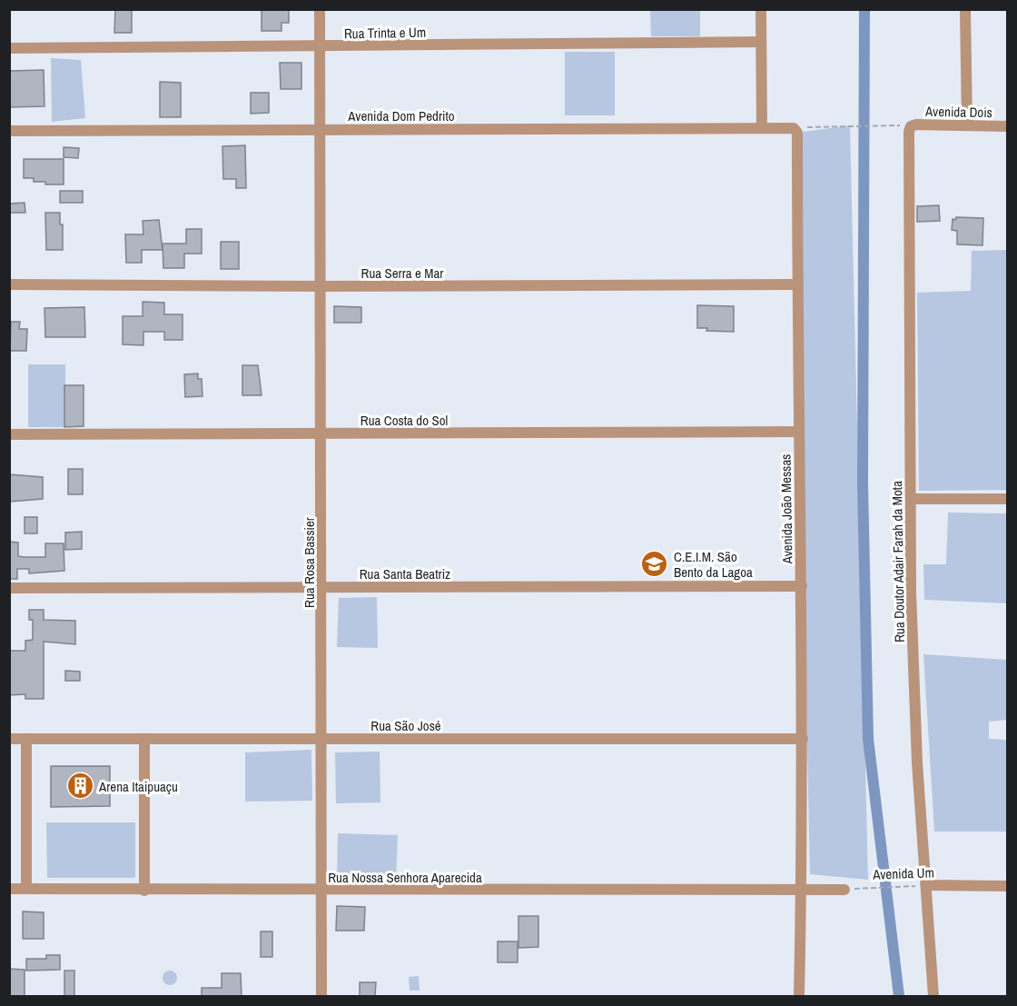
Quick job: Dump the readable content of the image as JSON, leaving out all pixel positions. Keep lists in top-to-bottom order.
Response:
{
  "streets": {
    "street": [
      "Rua Trinta e Um",
      "Avenida Dois",
      "Avenida Dom Pedrito",
      "Rua Serra e Mar",
      "Rua Costa do Sol",
      "Avenida João Messas",
      "Rua Doutor Adair Farah da Mota",
      "Rua Rosa Bassier",
      "Rua Santa Beatriz",
      "Rua São José",
      "Avenida Um",
      "Rua Nossa Senhora Aparecida"
    ]
  },
  "crossings": [
    ["Rua Trinta e Um", "Rua Rosa Bassier"],
    ["Avenida Dois", "Rua Doutor Adair Farah da Mota"],
    ["Avenida Dom Pedrito", "Avenida João Messas"],
    ["Avenida Dom Pedrito", "Rua Rosa Bassier"],
    ["Rua Serra e Mar", "Avenida João Messas"],
    ["Rua Serra e Mar", "Rua Rosa Bassier"],
    ["Rua Costa do Sol", "Avenida João Messas"],
    ["Rua Costa do Sol", "Rua Rosa Bassier"],
    ["Avenida João Messas", "Rua Santa Beatriz"],
    ["Avenida João Messas", "Rua São José"],
    ["Avenida João Messas", "Rua Nossa Senhora Aparecida"],
    ["Rua Doutor Adair Farah da Mota", "Avenida Um"],
    ["Rua Rosa Bassier", "Rua Santa Beatriz"],
    ["Rua Rosa Bassier", "Rua São José"],
    ["Rua Rosa Bassier", "Rua Nossa Senhora Aparecida"]
  ],
  "places": {
    "school or university": ["C.E.I.M. São Bento da Lagoa"],
    "building": ["Arena Itaipuaçu"]
  }
}
